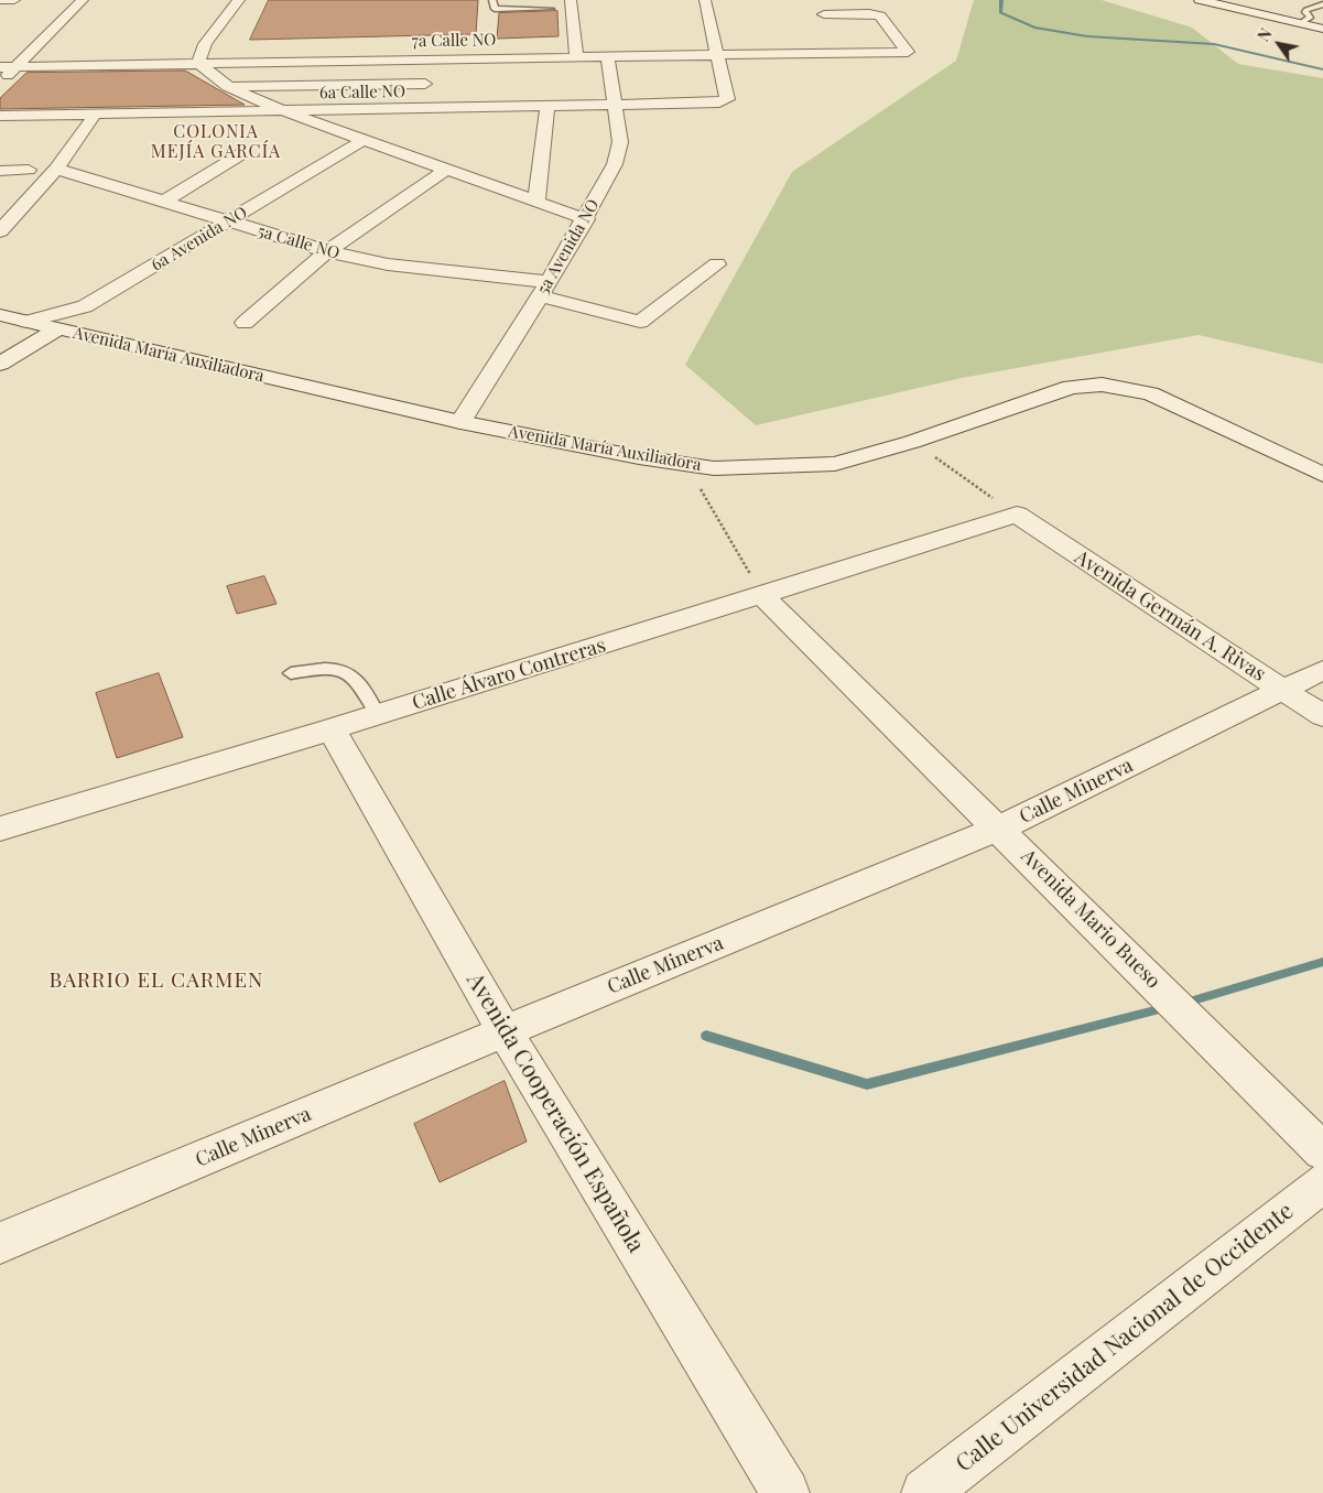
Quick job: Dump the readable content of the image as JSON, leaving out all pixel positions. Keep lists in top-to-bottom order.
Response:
{
  "streets": {
    "street": [
      "7a Calle NO",
      "6a Calle NO",
      "6a Avenida NO",
      "5a Calle NO",
      "5a Avenida NO",
      "Avenida María Auxiliadora",
      "Avenida Germán A. Rivas",
      "Calle Álvaro Contreras",
      "Calle Minerva",
      "Avenida Mario Bueso",
      "Avenida Cooperación Española",
      "Calle Universidad Nacional de Occidente"
    ]
  },
  "crossings": [
    ["7a Calle NO", "6a Calle NO"],
    ["7a Calle NO", "5a Avenida NO"],
    ["6a Calle NO", "5a Avenida NO"],
    ["6a Avenida NO", "5a Calle NO"],
    ["6a Avenida NO", "Avenida María Auxiliadora"],
    ["5a Calle NO", "5a Avenida NO"],
    ["5a Avenida NO", "Avenida María Auxiliadora"],
    ["Avenida Germán A. Rivas", "Calle Álvaro Contreras"],
    ["Avenida Germán A. Rivas", "Calle Minerva"],
    ["Calle Álvaro Contreras", "Avenida Mario Bueso"],
    ["Calle Álvaro Contreras", "Avenida Cooperación Española"],
    ["Calle Minerva", "Avenida Mario Bueso"],
    ["Calle Minerva", "Avenida Cooperación Española"]
  ],
  "districts": ["COLONIA MEJÍA GARCÍA", "BARRIO EL CARMEN"],
  "north": "top left"
}
